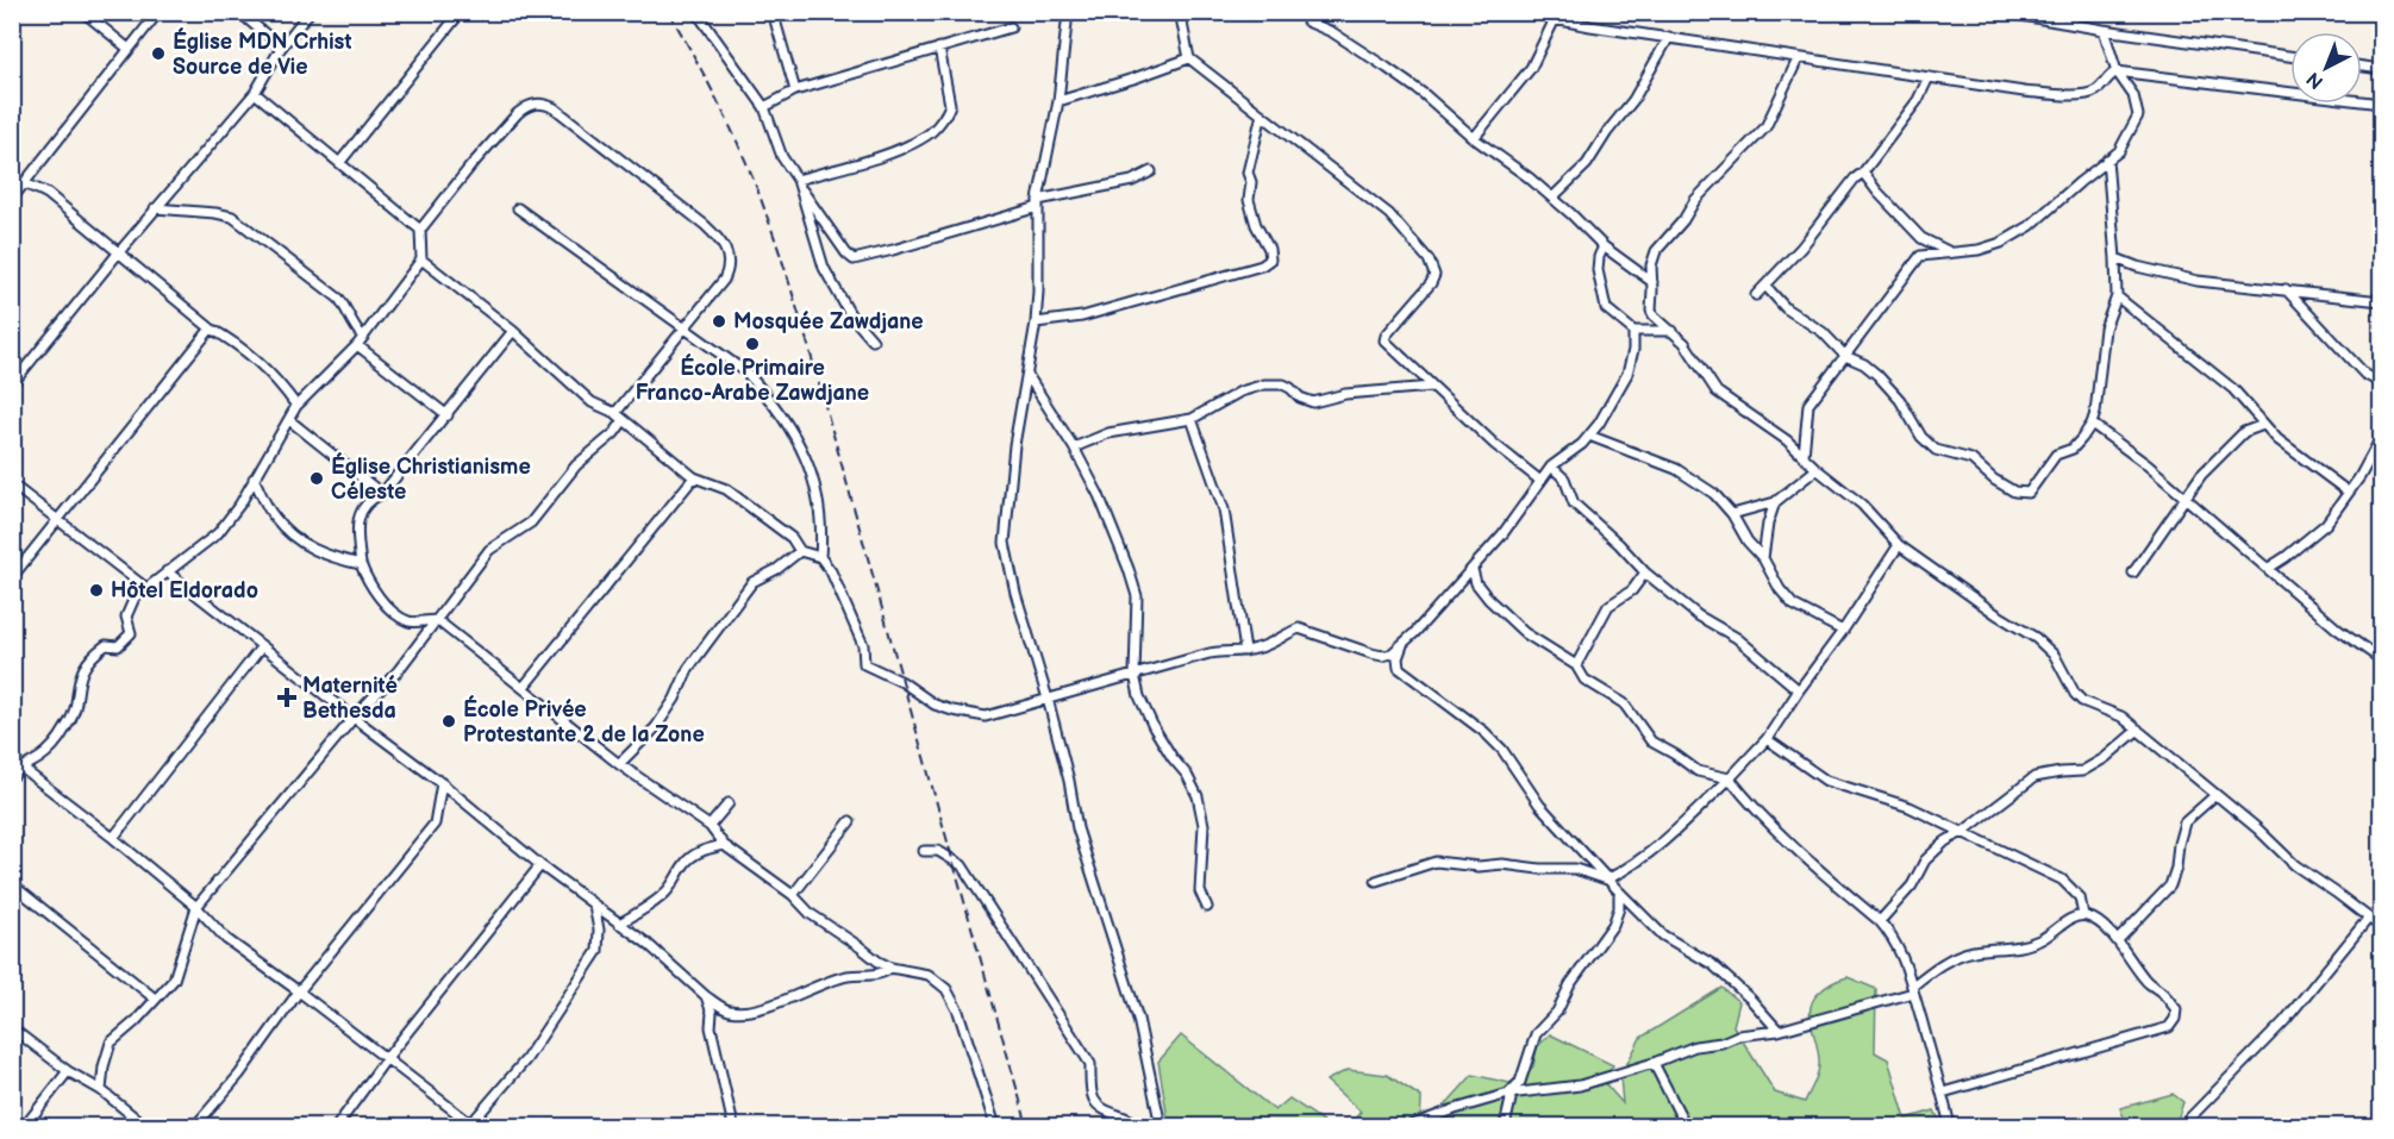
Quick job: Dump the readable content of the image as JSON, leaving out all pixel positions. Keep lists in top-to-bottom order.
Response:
{
  "places": {
    "other": [
      "Église MDN Crhist Source de Vie",
      "Mosquée Zawdjane",
      "École Primaire Franco-Arabe Zawdjane",
      "Église Christianisme Céleste",
      "Hôtel Eldorado",
      "École Privée Protestante 2 de la Zone"
    ],
    "health": ["Maternité Bethesda"]
  },
  "north": "bottom left"
}
